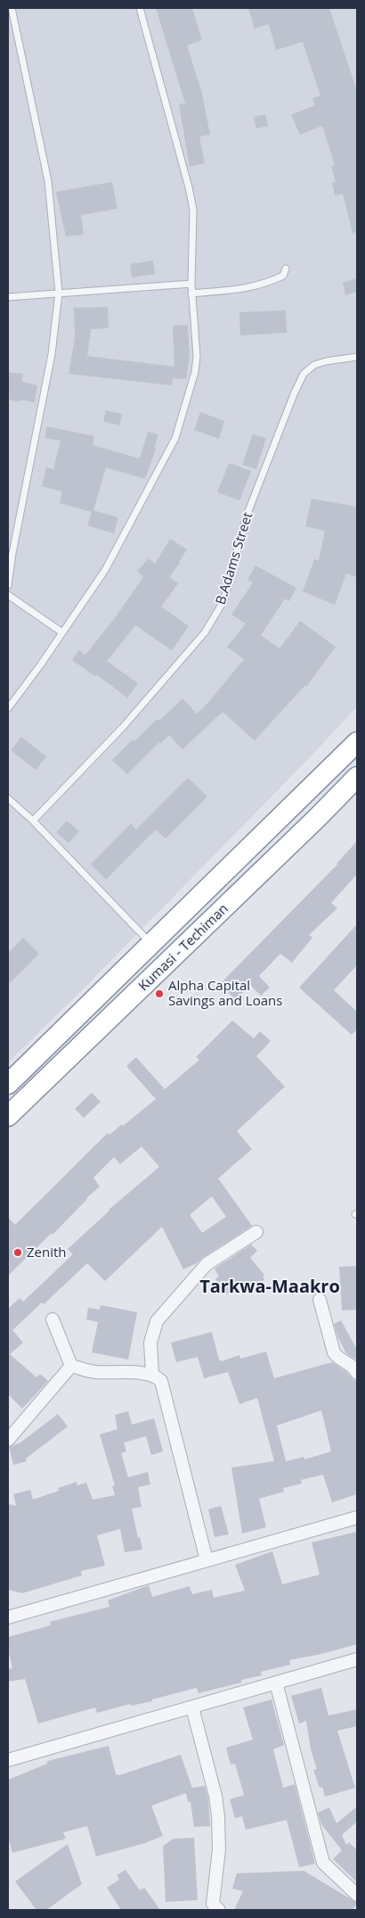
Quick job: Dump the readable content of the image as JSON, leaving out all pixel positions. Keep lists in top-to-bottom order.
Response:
{
  "streets": {
    "highway": ["Kumasi - Techiman"],
    "lane": ["B.Adams Street"]
  },
  "districts": ["Tarkwa-Maakro"],
  "places": ["Alpha Capital Savings and Loans", "Zenith"]
}
